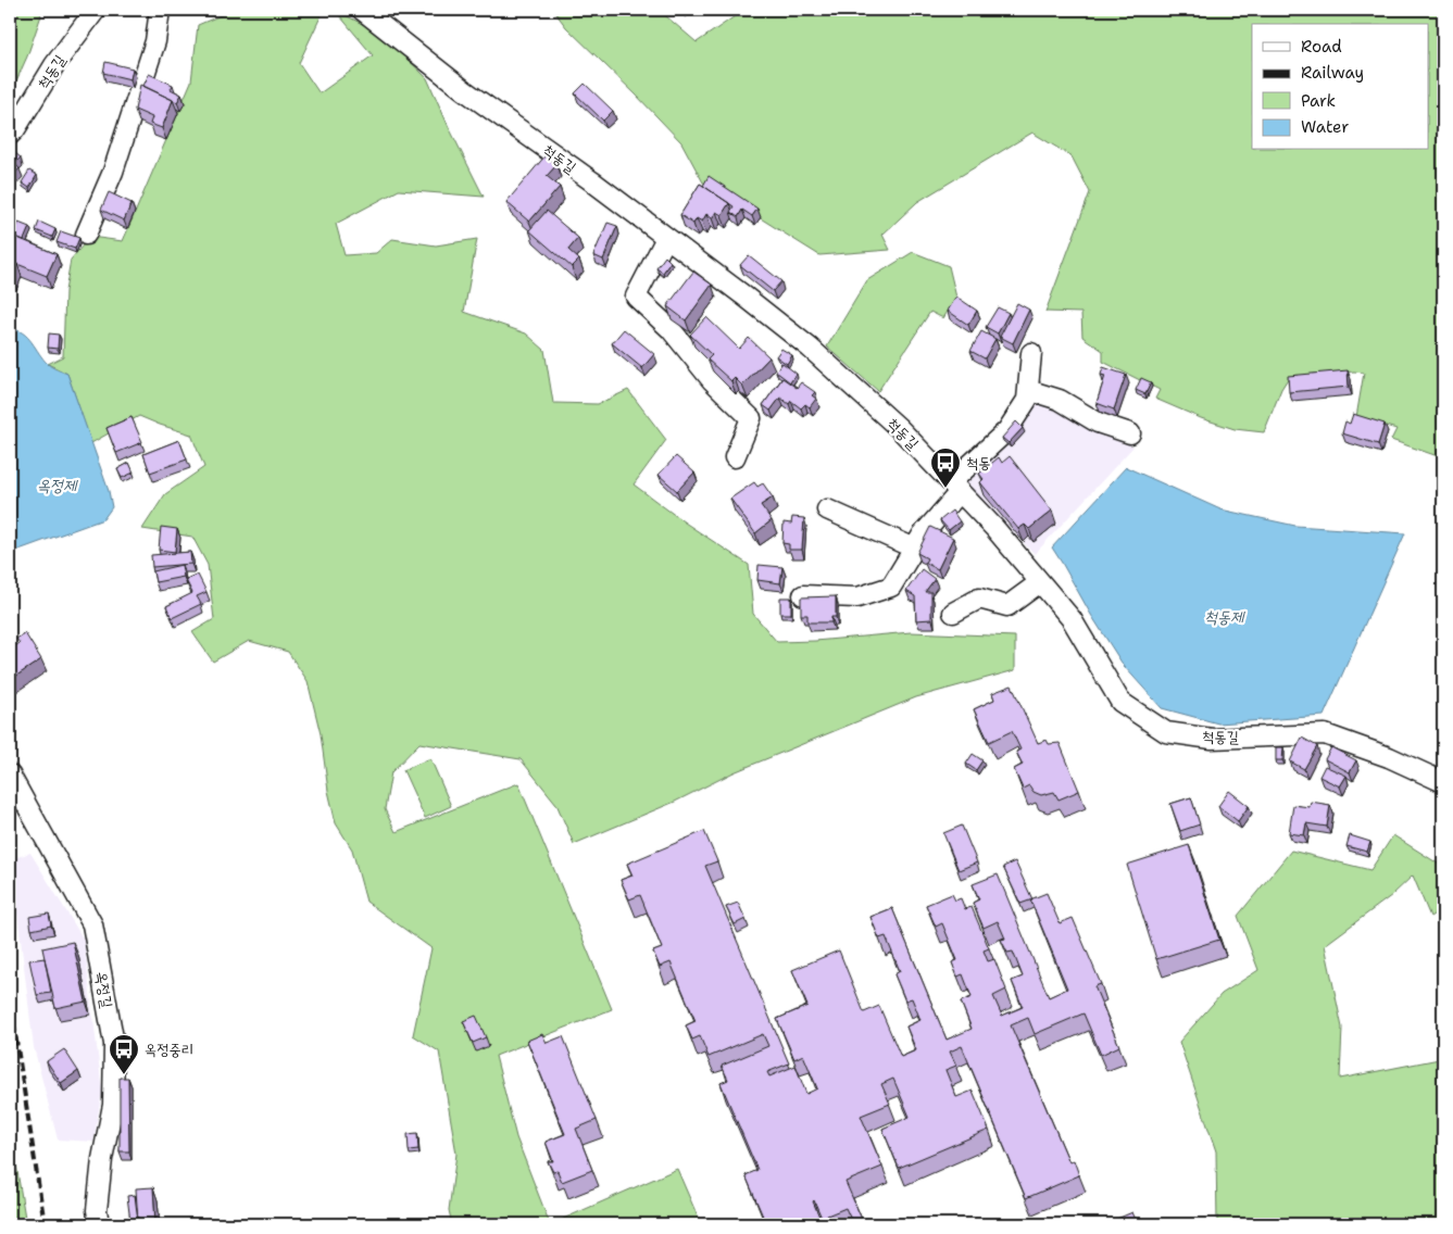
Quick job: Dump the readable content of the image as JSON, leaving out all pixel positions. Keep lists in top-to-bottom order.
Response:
{
  "streets": {
    "street": ["척동길", "옥정길"]
  },
  "water": ["옥정제", "척동제"],
  "places": {
    "bus stop": ["척동", "옥정중리"]
  },
  "legend": [
    "Road",
    "Railway",
    "Park",
    "Water"
  ]
}
